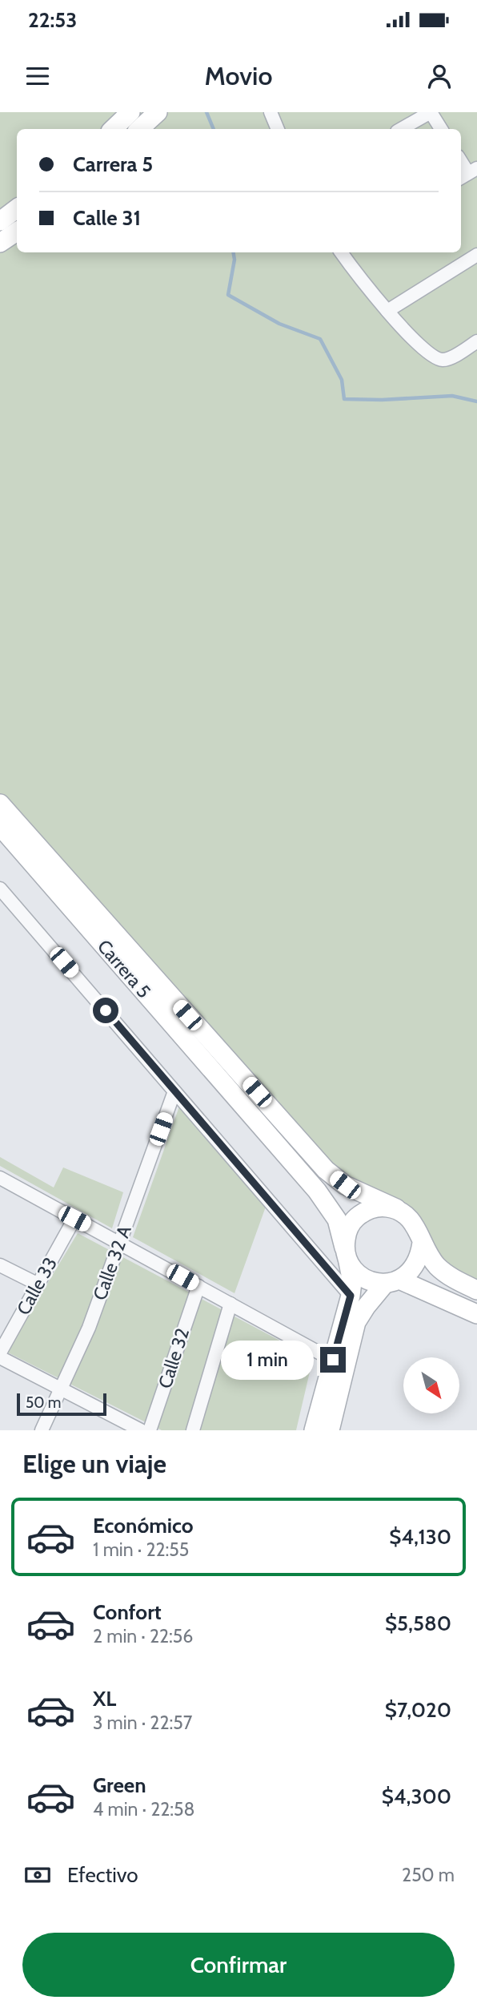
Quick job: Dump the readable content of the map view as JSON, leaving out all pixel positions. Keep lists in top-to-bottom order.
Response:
{
  "streets": {
    "main road": ["Carrera 5"],
    "street": ["Calle 32 A", "Calle 33", "Calle 32"]
  },
  "scale_bar": "50 m",
  "north": "bottom right",
  "page": {
    "status": "22:53",
    "header": "Movio",
    "banner": ["Carrera 5", "Calle 31"],
    "bubble": "1 min",
    "scale": "50 m",
    "heading": "Elige un viaje",
    "list": [
      {
        "name": "Económico",
        "note": "1 min · 22:55",
        "value": "$4,130"
      },
      {
        "name": "Confort",
        "note": "2 min · 22:56",
        "value": "$5,580"
      },
      {
        "name": "XL",
        "note": "3 min · 22:57",
        "value": "$7,020"
      },
      {
        "name": "Green",
        "note": "4 min · 22:58",
        "value": "$4,300"
      }
    ],
    "pay": ["Efectivo", "250 m"],
    "buttons": "Confirmar"
  }
}
